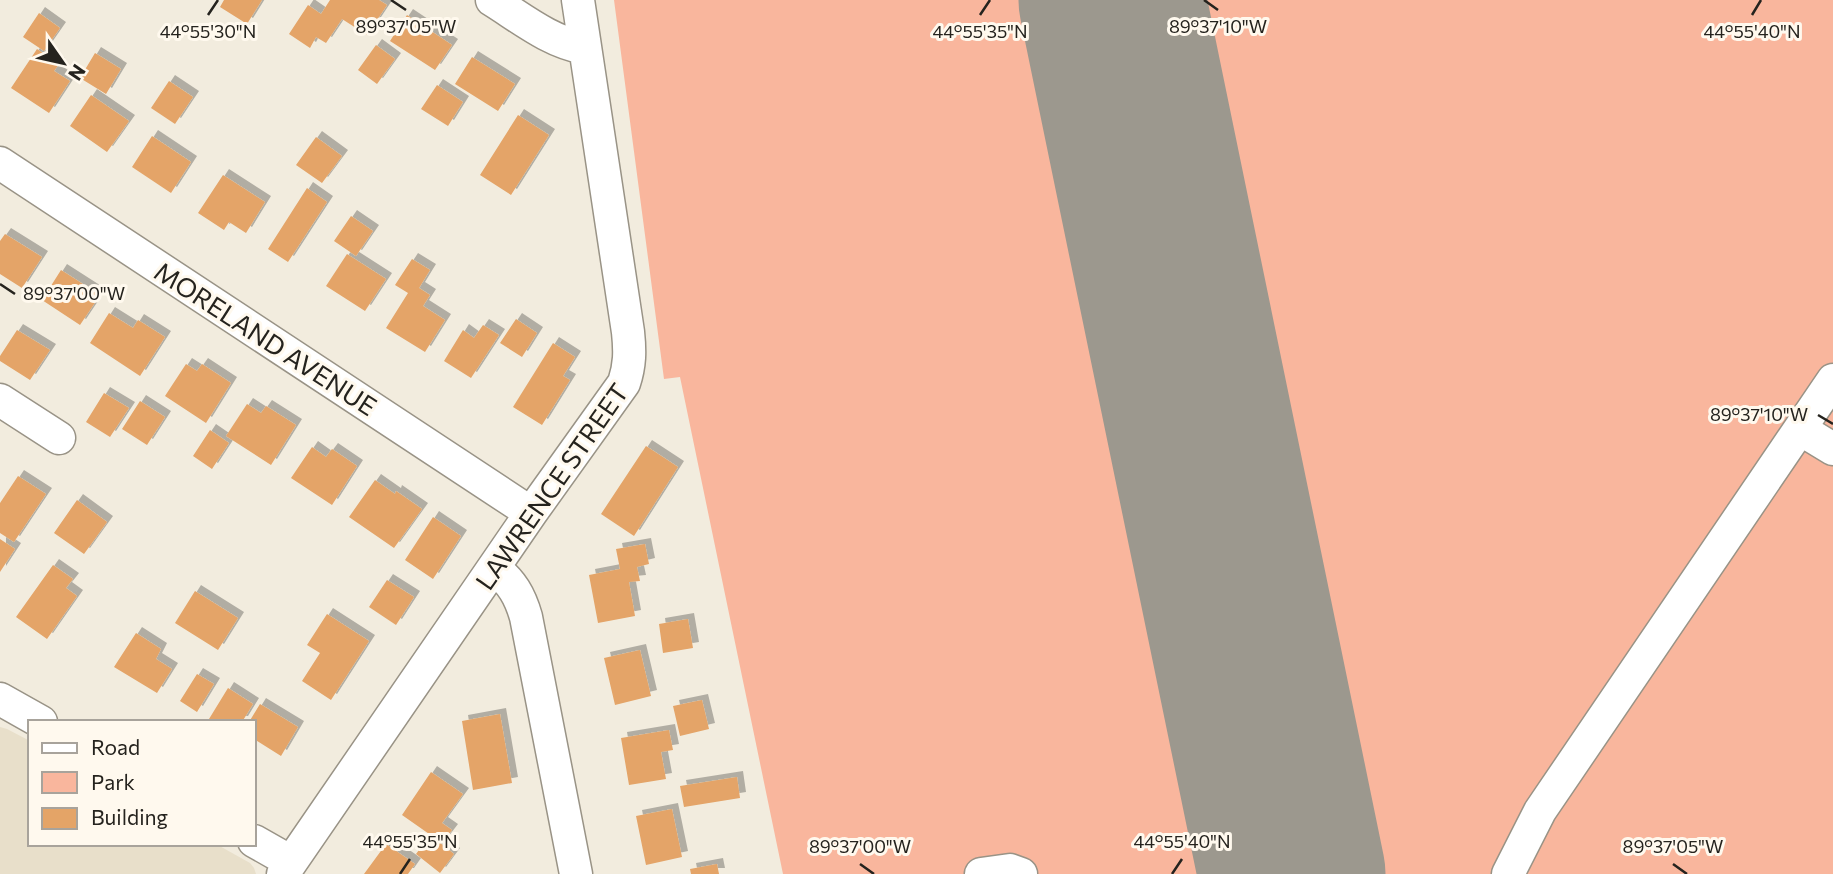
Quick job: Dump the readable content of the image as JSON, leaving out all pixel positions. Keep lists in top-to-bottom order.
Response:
{
  "streets": {
    "street": ["MORELAND AVENUE", "LAWRENCE STREET"]
  },
  "crossings": [
    ["MORELAND AVENUE", "LAWRENCE STREET"]
  ],
  "legend": ["Road", "Park", "Building"],
  "north": "bottom right",
  "coordinates": [
    "89°37'05\"W",
    "89°37'10\"W",
    "44°55'30\"N",
    "44°55'35\"N",
    "44°55'40\"N",
    "89°37'00\"W"
  ]
}
